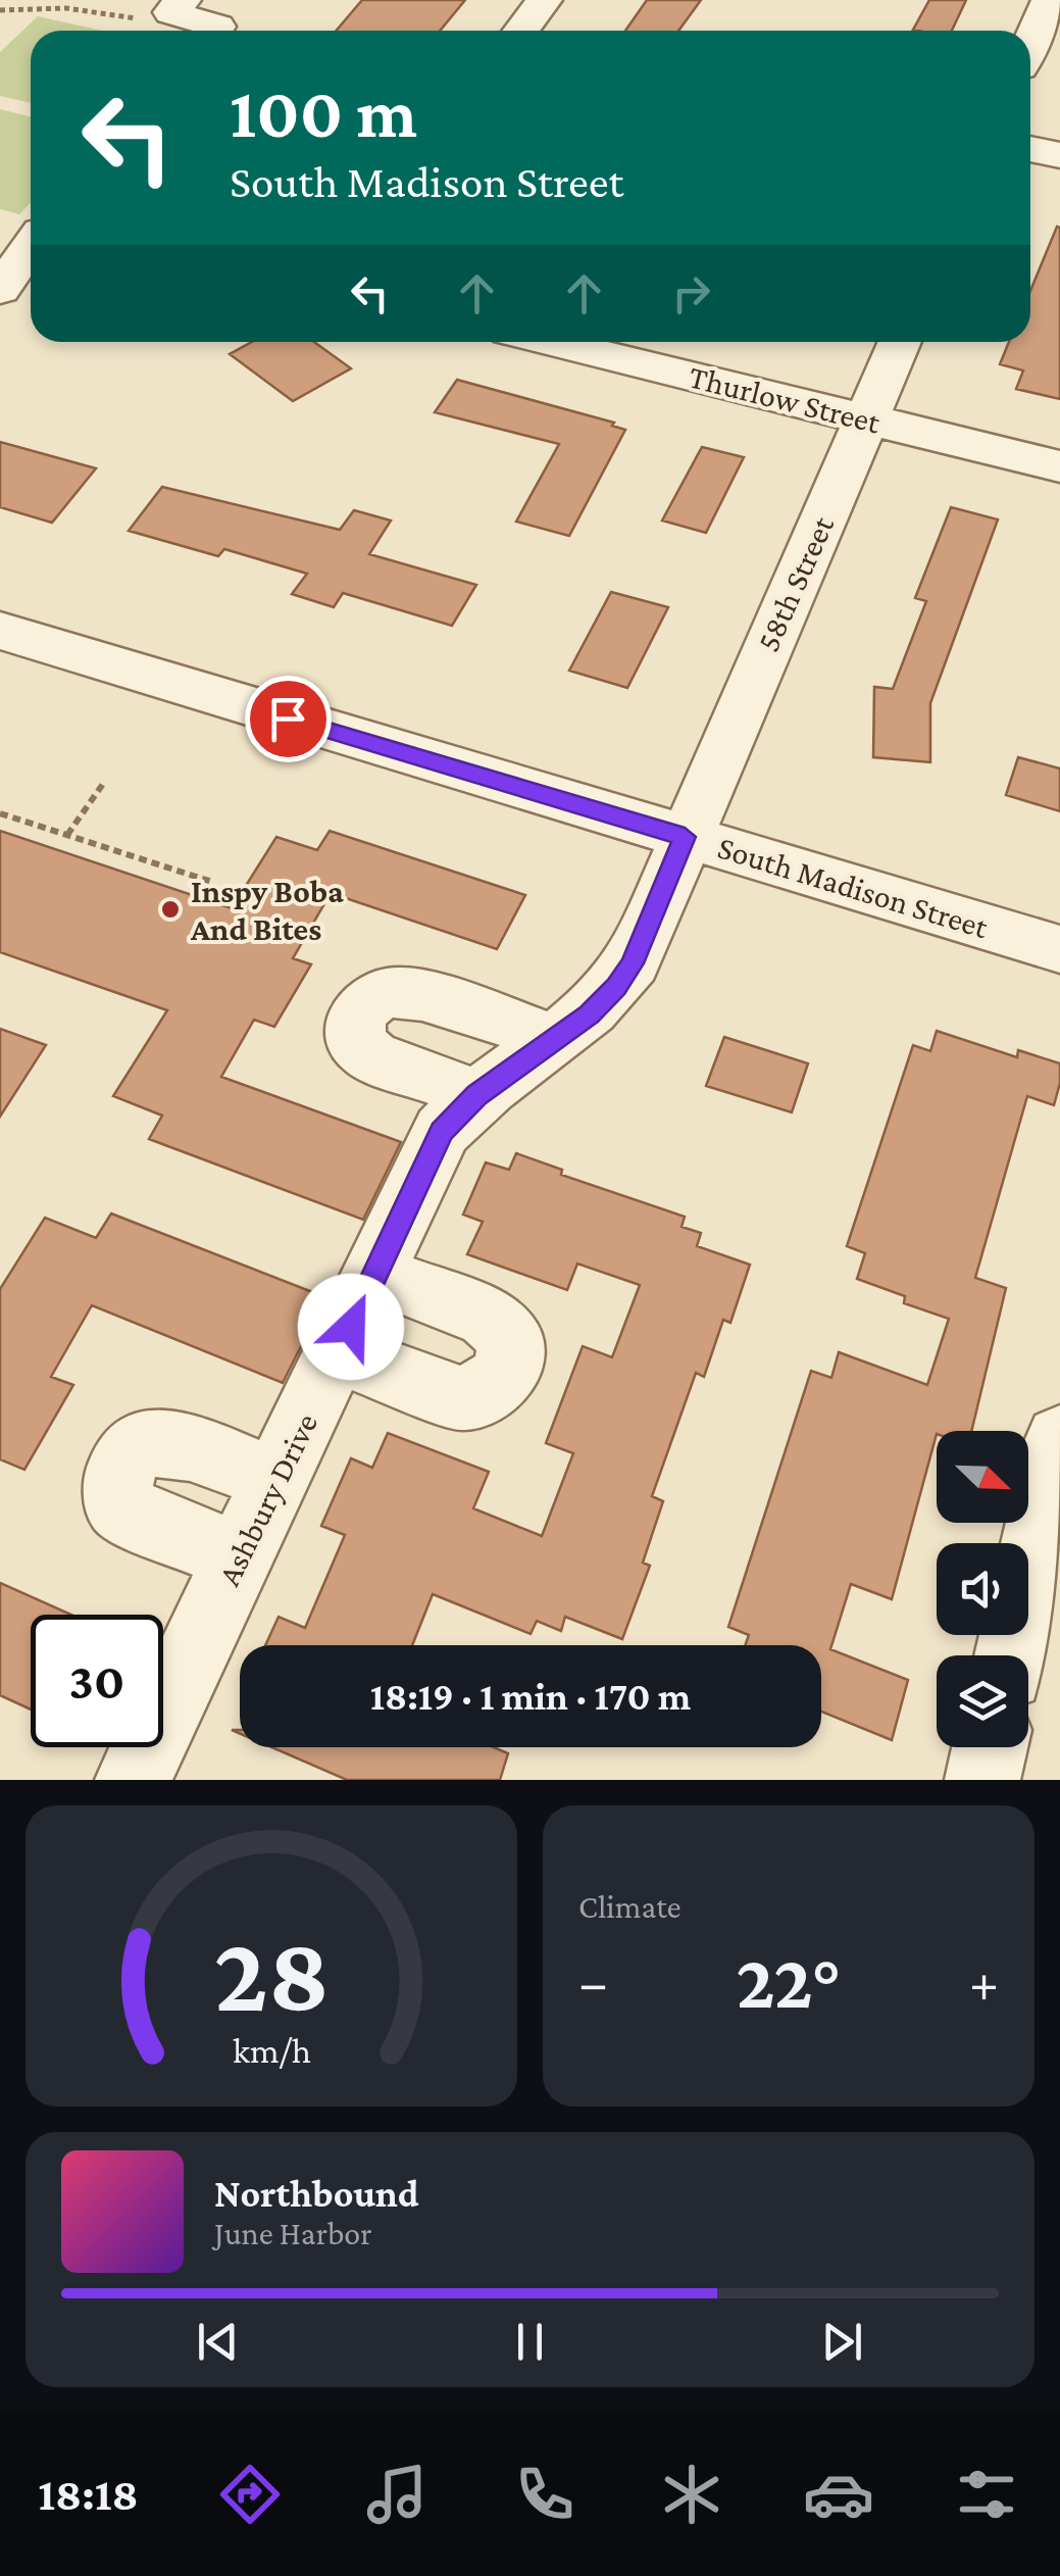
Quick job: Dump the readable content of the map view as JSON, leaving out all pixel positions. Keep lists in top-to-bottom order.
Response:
{
  "streets": {
    "street": [
      "Thurlow Street",
      "58th Street",
      "South Madison Street",
      "Ashbury Drive"
    ]
  },
  "crossings": [
    ["Thurlow Street", "58th Street"],
    ["58th Street", "South Madison Street"],
    ["58th Street", "Ashbury Drive"],
    ["South Madison Street", "Ashbury Drive"]
  ],
  "places": ["Inspy Boba And Bites"],
  "north": "bottom right",
  "page": {
    "turn": ["100 m", "South Madison Street"],
    "limit": "30",
    "trip": "18:19 · 1 min · 170 m",
    "tile": "Climate",
    "heat": ["−", "22°", "+"],
    "song": ["Northbound", "June Harbor"],
    "tabs": "18:18",
    "gauge": ["28", "km/h"]
  }
}
